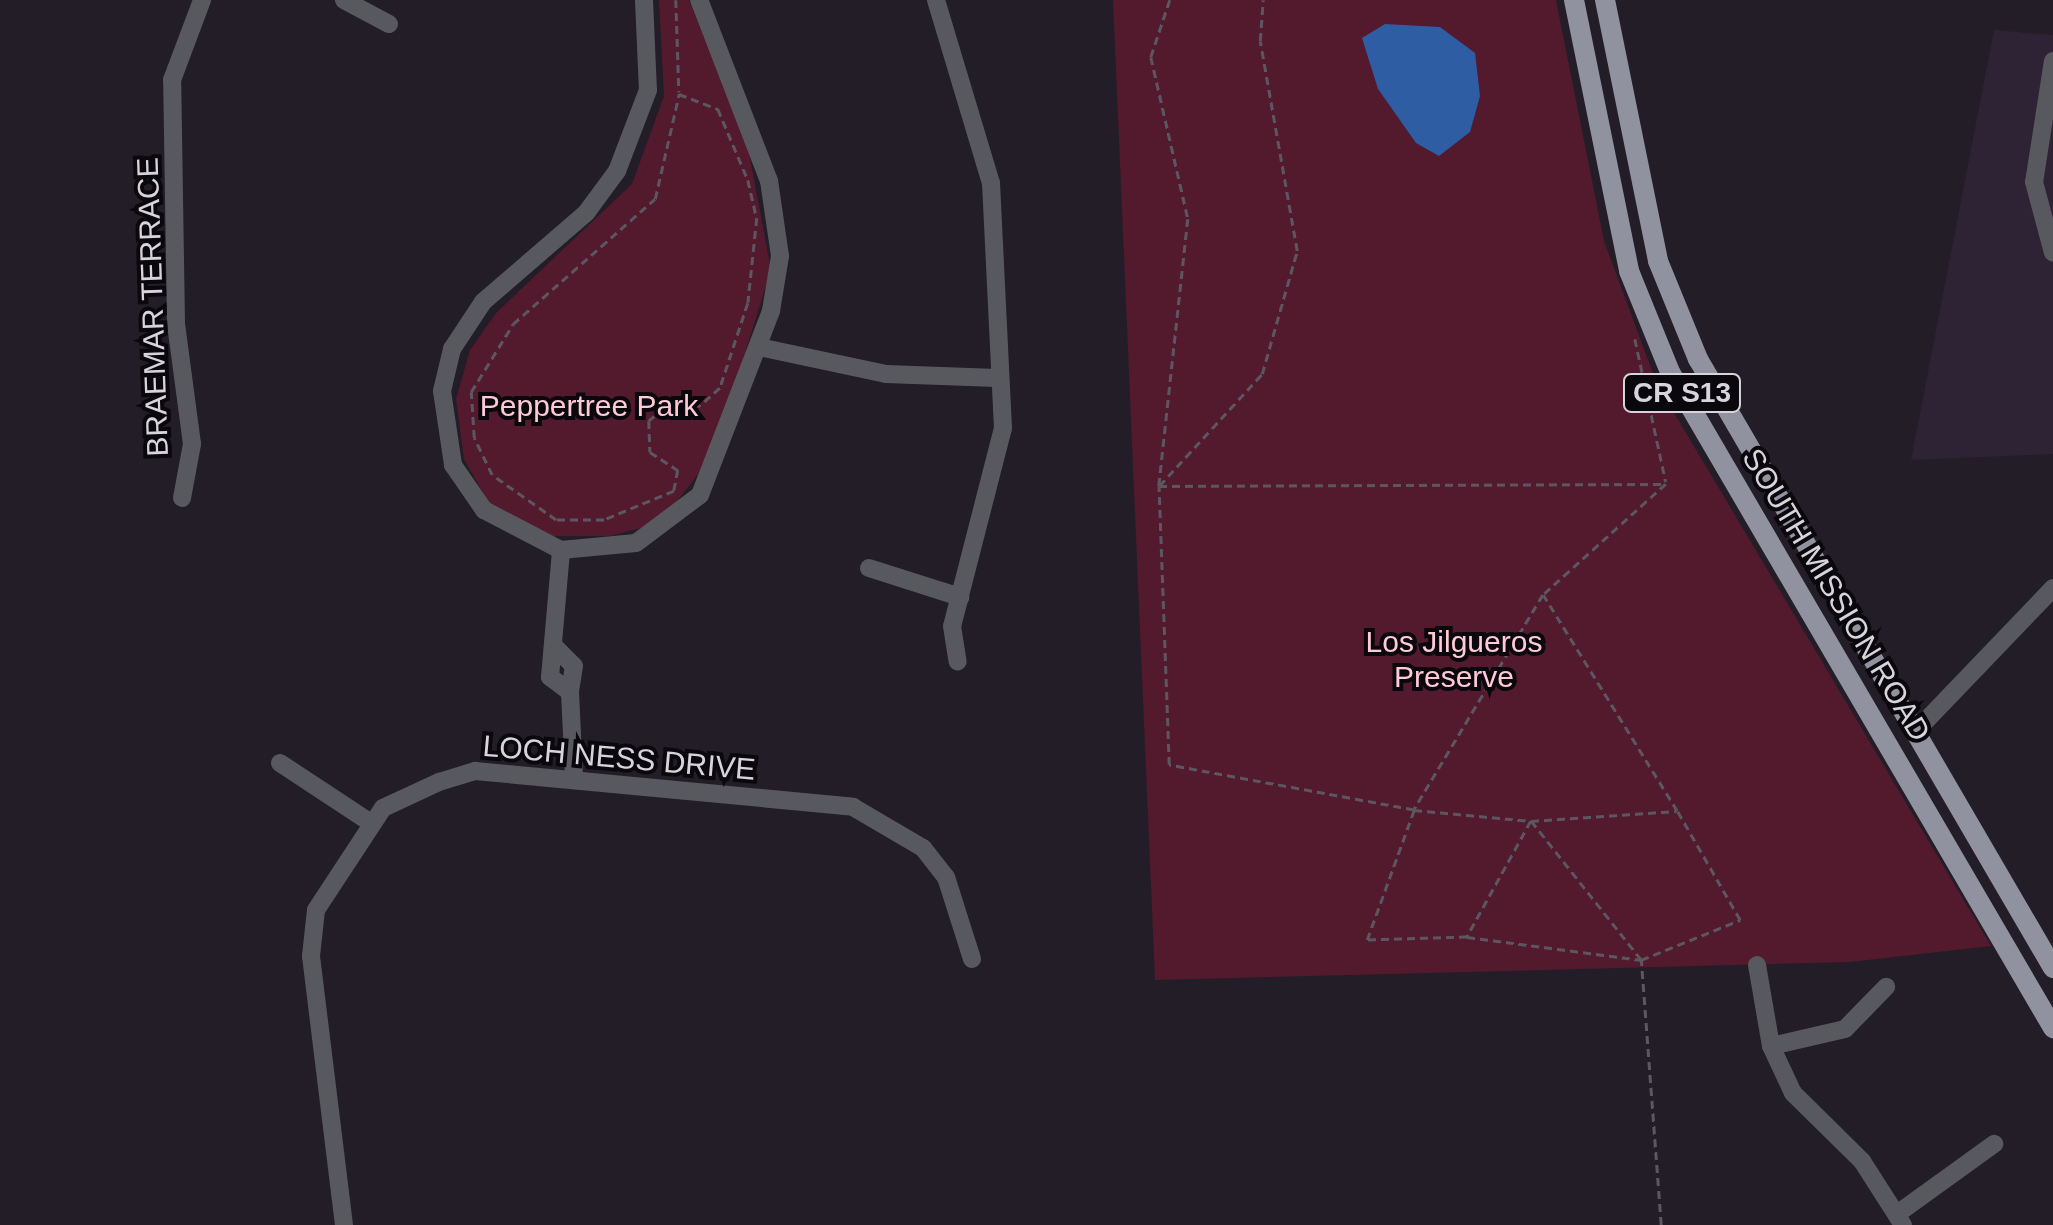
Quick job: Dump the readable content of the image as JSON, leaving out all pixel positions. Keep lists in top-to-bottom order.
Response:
{
  "streets": {
    "main road": ["CR S13", "SOUTH MISSION ROAD"],
    "street": ["BRAEMAR TERRACE", "LOCH NESS DRIVE"]
  },
  "parks": ["Peppertree Park", "Los Jilgueros Preserve"]
}
